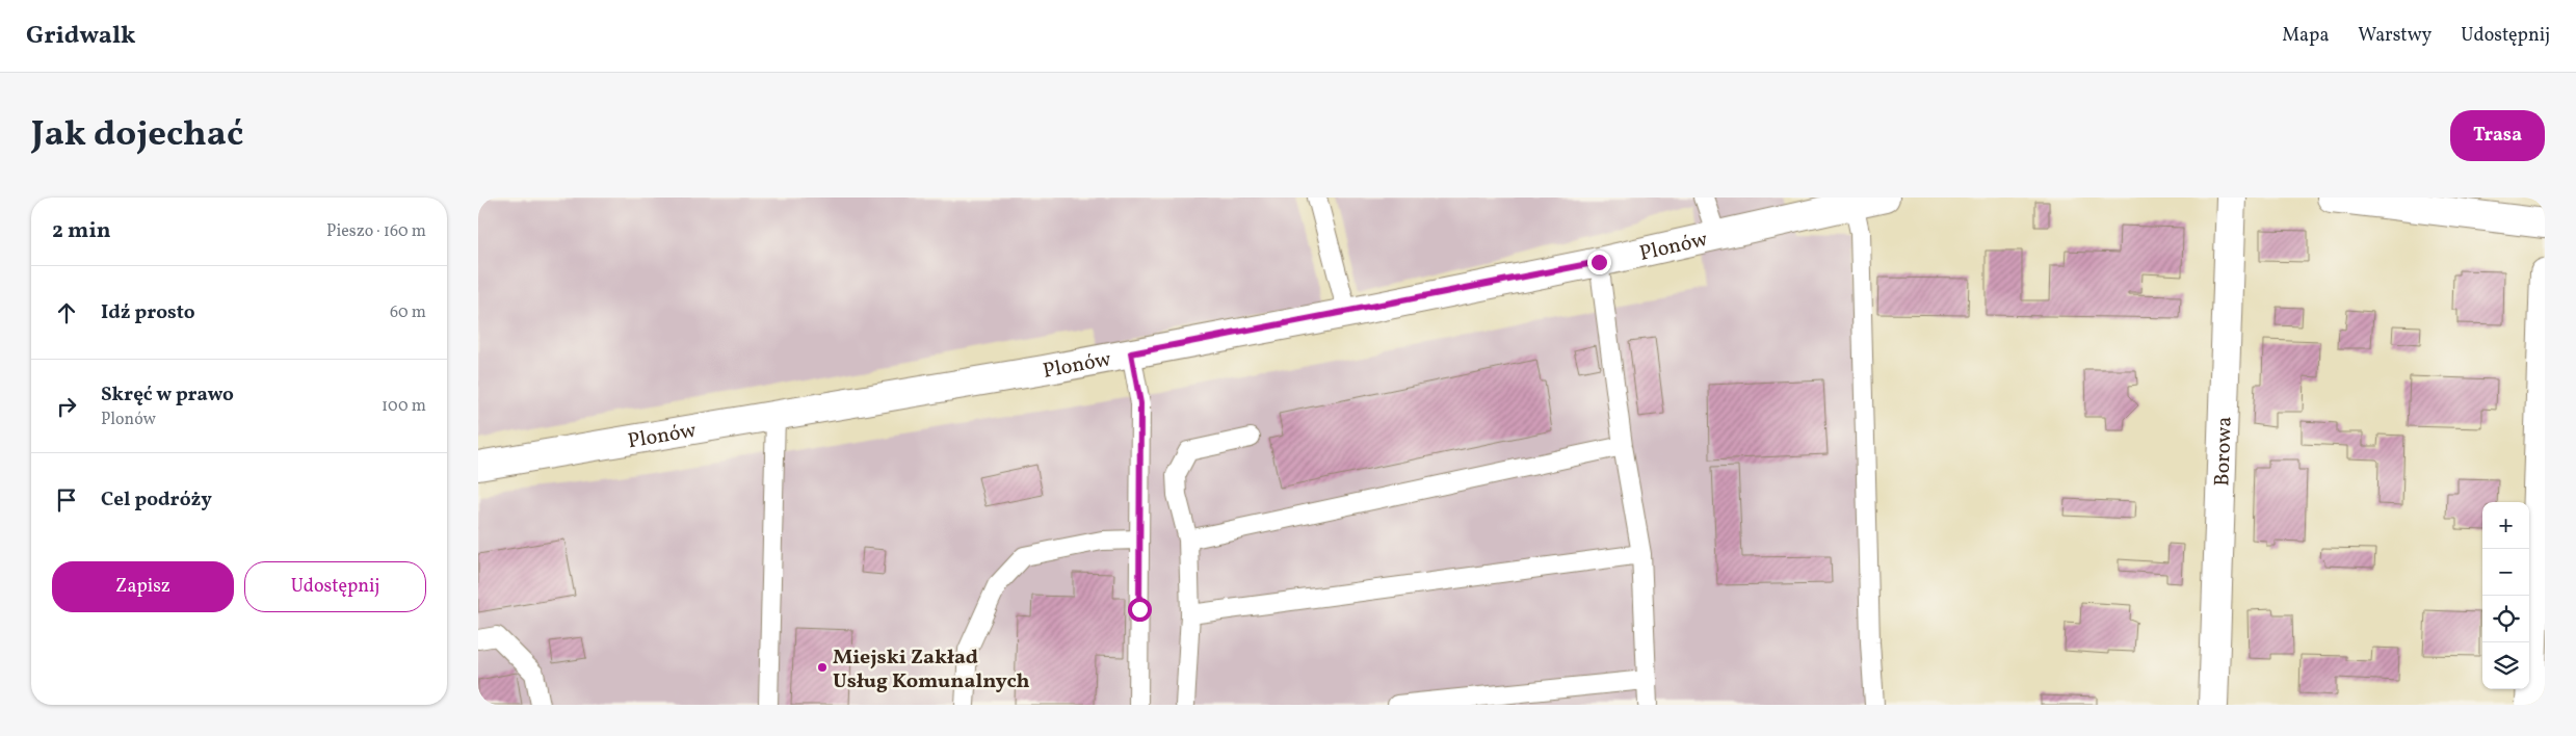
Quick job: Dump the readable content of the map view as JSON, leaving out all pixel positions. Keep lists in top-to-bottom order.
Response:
{
  "streets": {
    "street": ["Plonów", "Borowa"]
  },
  "places": ["Miejski Zakład Usług Komunalnych"],
  "page": {
    "header": "Gridwalk",
    "nav": ["Mapa", "Warstwy", "Udostępnij"],
    "title": "Jak dojechać",
    "buttons": [
      "Trasa",
      ["Zapisz", "Udostępnij"]
    ],
    "heading": ["2 min", "Pieszo · 160 m"],
    "list": [
      ["Idź prosto", "60 m"],
      ["Skręć w prawo", "Plonów", "100 m"],
      "Cel podróży"
    ],
    "map_buttons": ["+", "−"]
  }
}
